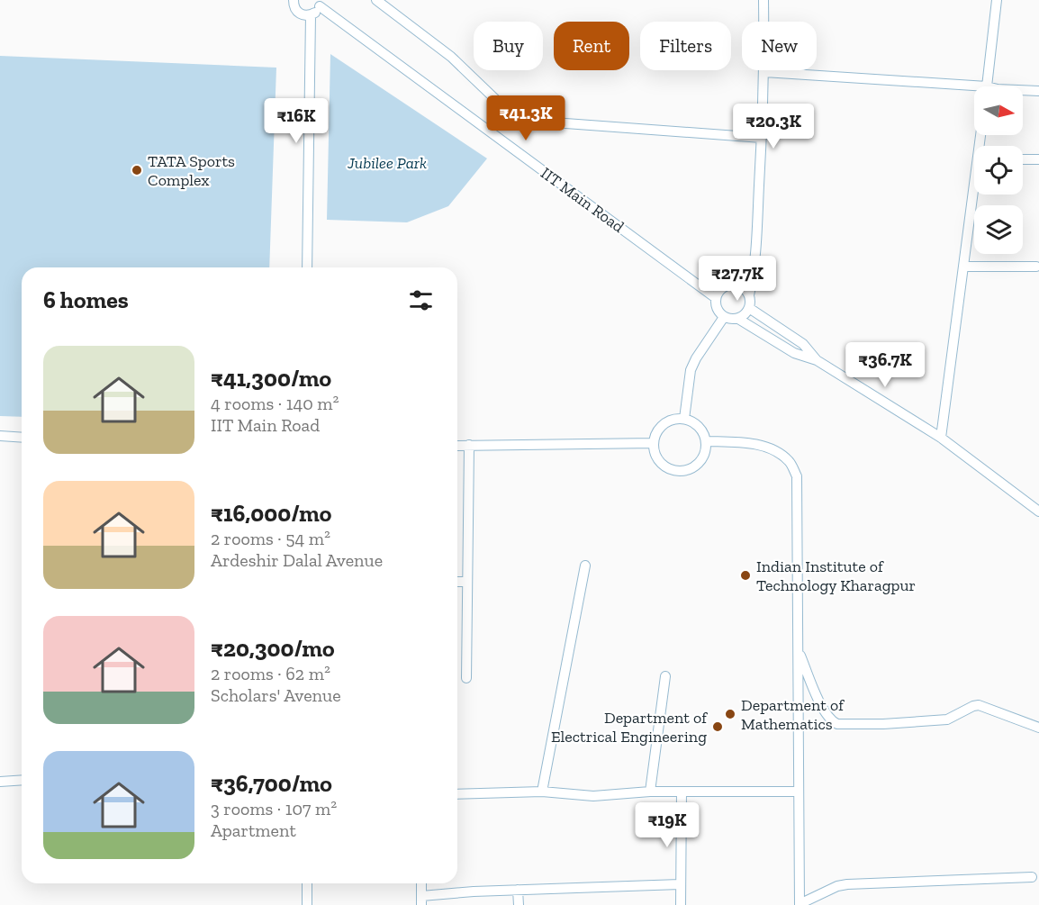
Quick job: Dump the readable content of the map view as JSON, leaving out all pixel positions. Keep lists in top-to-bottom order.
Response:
{
  "streets": {
    "street": ["IIT Main Road"]
  },
  "parks": ["Jubilee Park"],
  "places": [
    "TATA Sports Complex",
    "Indian Institute of Technology Kharagpur",
    "Department of Mathematics",
    "Department of Electrical Engineering"
  ],
  "north": "right",
  "page": {
    "chip": [
      "Buy",
      "Rent",
      "Filters",
      "New"
    ],
    "price": [
      "₹41.3K",
      "₹16K",
      "₹20.3K",
      "₹27.7K",
      "₹36.7K",
      "₹19K"
    ],
    "heading": "6 homes",
    "list": [
      {
        "name": "₹41,300/mo",
        "note": "4 rooms · 140 m² · IIT Main Road"
      },
      {
        "name": "₹16,000/mo",
        "note": "2 rooms · 54 m² · Ardeshir Dalal Avenue"
      },
      {
        "name": "₹20,300/mo",
        "note": "2 rooms · 62 m² · Scholars' Avenue"
      },
      {
        "name": "₹36,700/mo",
        "note": "3 rooms · 107 m² · Apartment"
      }
    ]
  }
}
